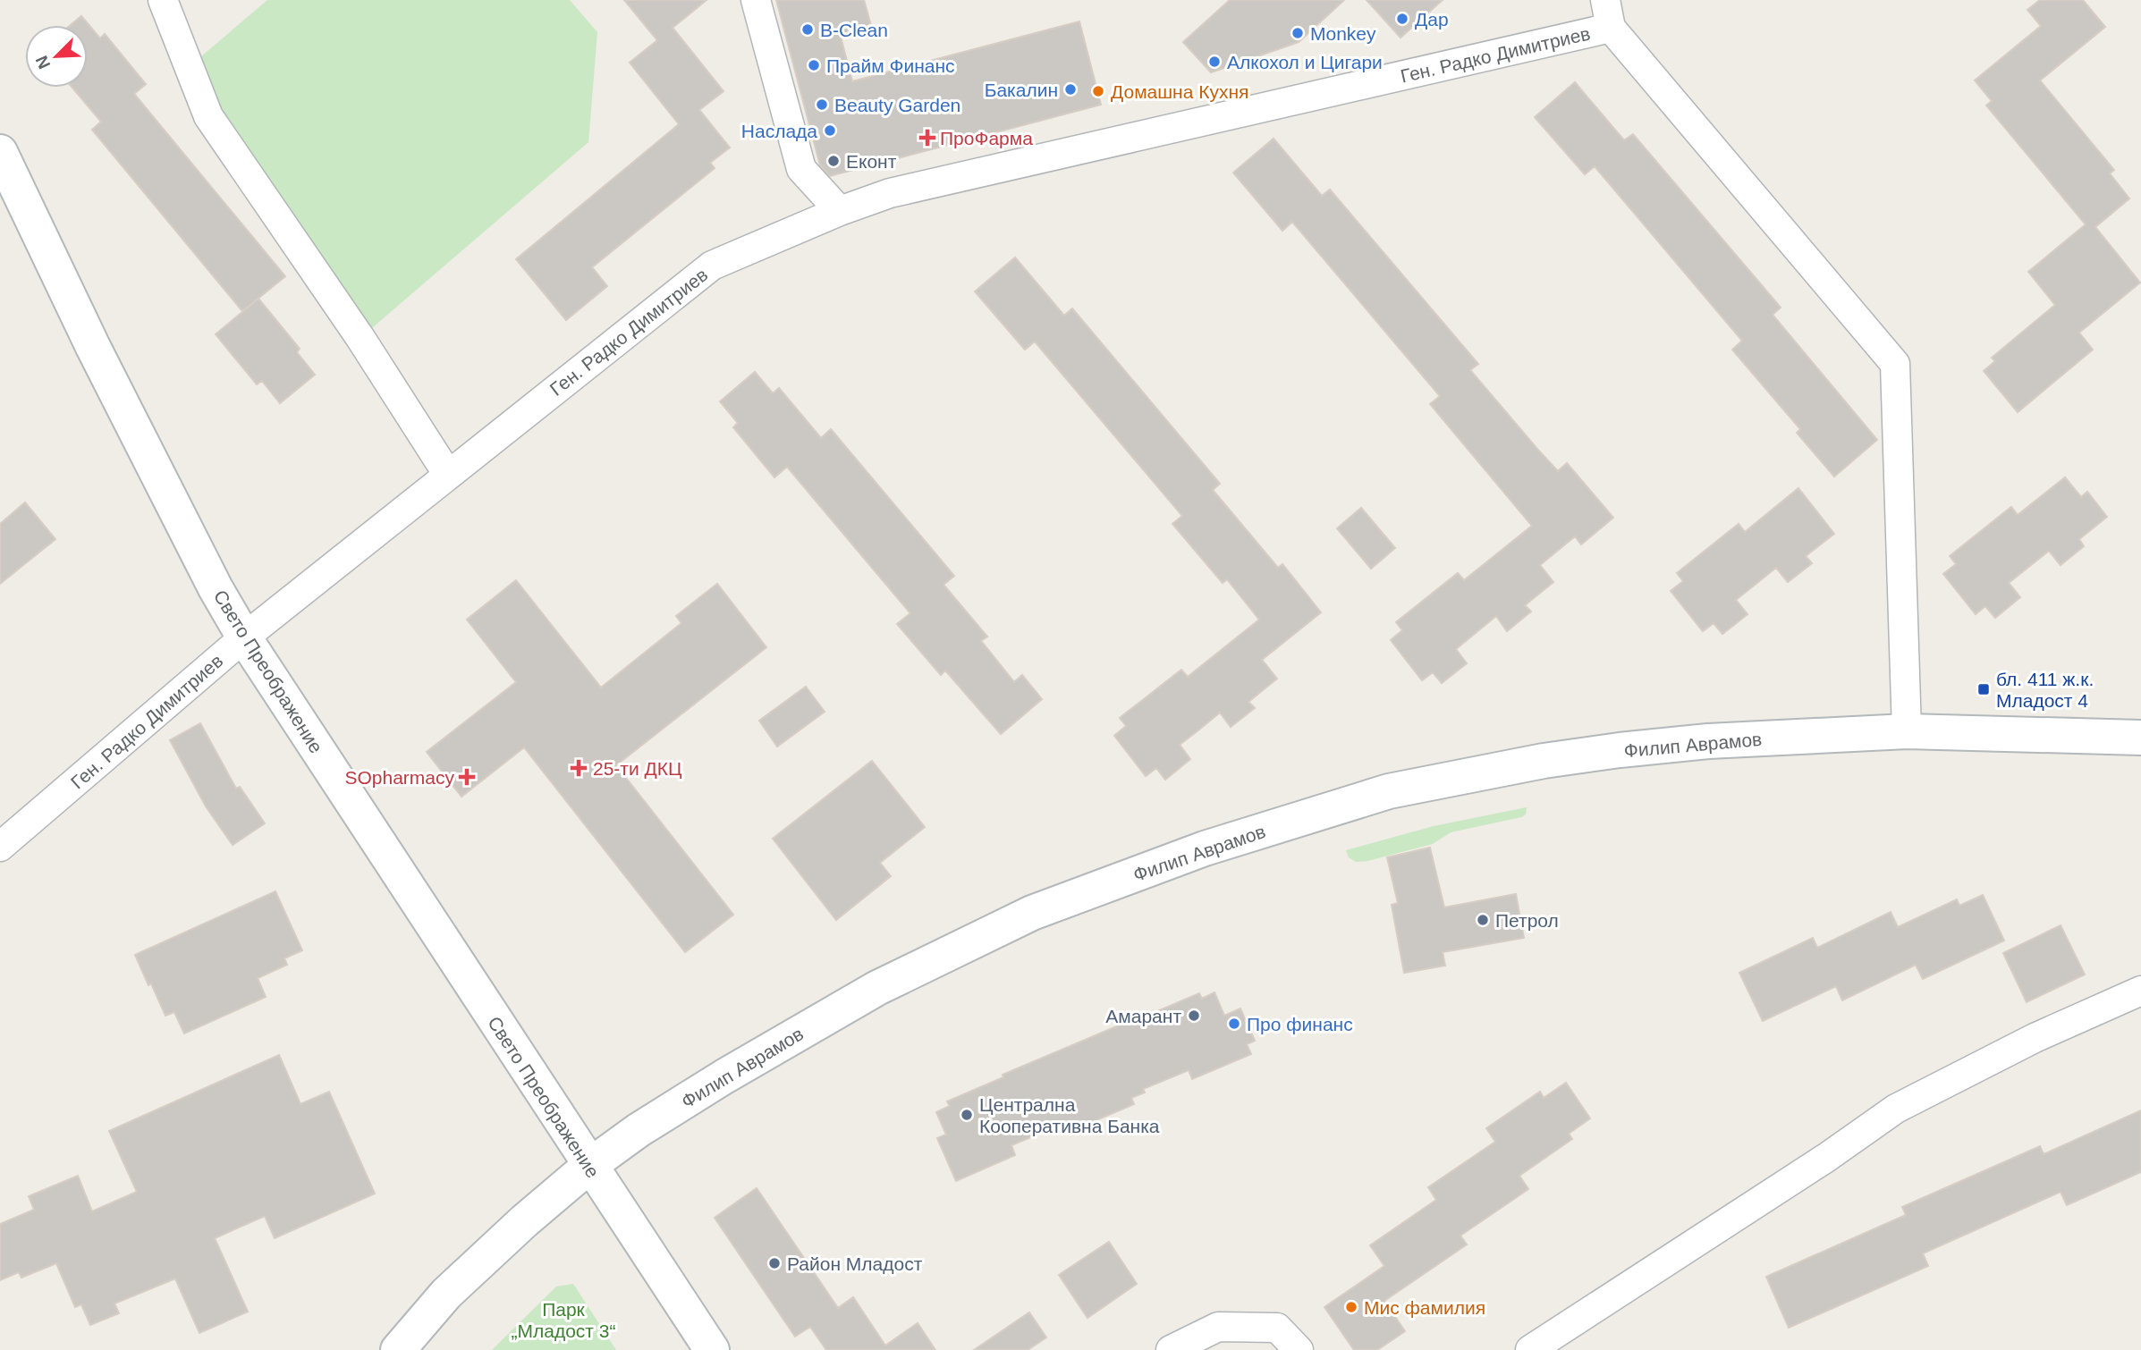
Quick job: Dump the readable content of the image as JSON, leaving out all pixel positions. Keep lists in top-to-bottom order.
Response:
{
  "streets": {
    "street": ["Ген. Радко Димитриев", "Свето Преображение", "Филип Аврамов"]
  },
  "crossings": [
    ["Ген. Радко Димитриев", "Свето Преображение"],
    ["Свето Преображение", "Филип Аврамов"]
  ],
  "parks": ["Парк „Младост 3“"],
  "places": {
    "other": [
      "Дар",
      "B-Clean",
      "Monkey",
      "Алкохол и Цигари",
      "Прайм Финанс",
      "Бакалин",
      "Домашна Кухня",
      "Beauty Garden",
      "Наслада",
      "Еконт",
      "Петрол",
      "Амарант",
      "Про финанс",
      "Централна Кооперативна Банка",
      "Район Младост",
      "Мис фамилия"
    ],
    "health": ["ПроФарма", "25-ти ДКЦ", "SOpharmacy"],
    "transit": ["бл. 411 ж.к. Младост 4"]
  },
  "north": "bottom left"
}
